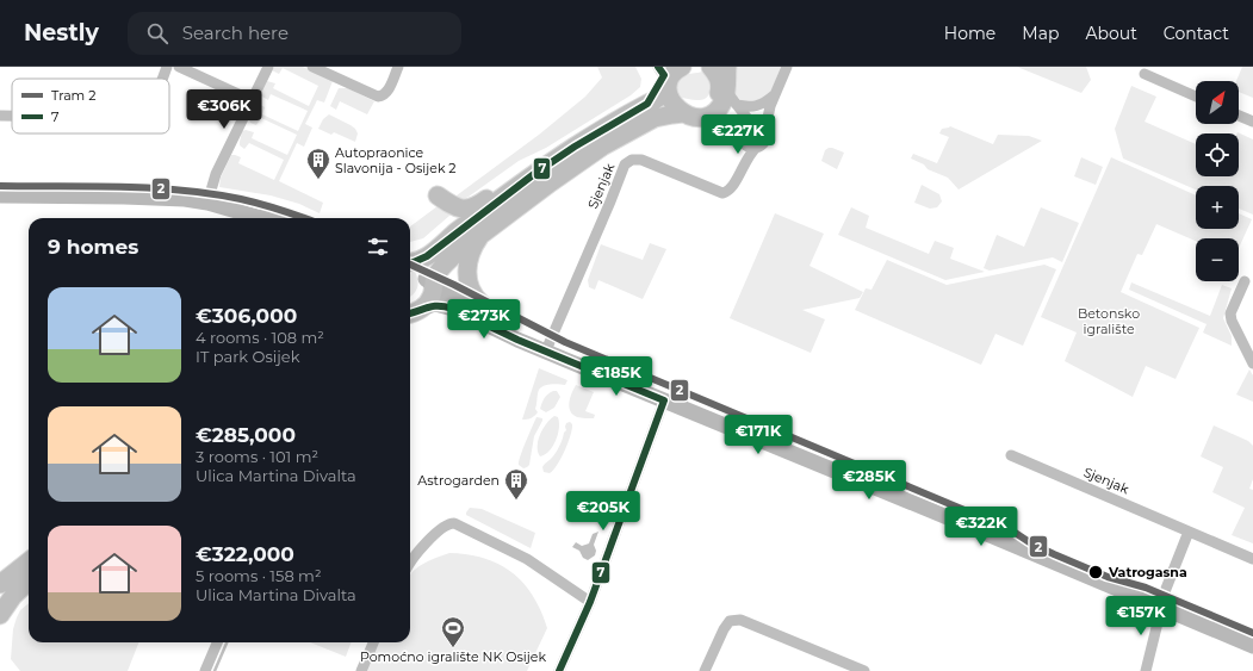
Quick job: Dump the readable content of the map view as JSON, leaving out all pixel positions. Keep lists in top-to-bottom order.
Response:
{
  "streets": {
    "street": ["Sjenjak"]
  },
  "parks": ["Betonsko igralište"],
  "places": {
    "building": ["Autopraonice Slavonija - Osijek 2", "Astrogarden"],
    "other": ["Vatrogasna"],
    "sports": ["Pomoćno igralište NK Osijek"]
  },
  "lines": ["transit line 7", "tram line 2"],
  "legend": ["Tram 2", "7"],
  "north": "top right",
  "page": {
    "header": "Nestly",
    "search": "Search here",
    "nav": [
      "Home",
      "Map",
      "About",
      "Contact"
    ],
    "map_buttons": ["+", "−"],
    "price": [
      "€306K",
      "€227K",
      "€273K",
      "€185K",
      "€171K",
      "€285K",
      "€205K",
      "€322K",
      "€157K"
    ],
    "heading": "9 homes",
    "list": [
      {
        "name": "€306,000",
        "note": "4 rooms · 108 m² · IT park Osijek"
      },
      {
        "name": "€285,000",
        "note": "3 rooms · 101 m² · Ulica Martina Divalta"
      },
      {
        "name": "€322,000",
        "note": "5 rooms · 158 m² · Ulica Martina Divalta"
      }
    ]
  }
}
